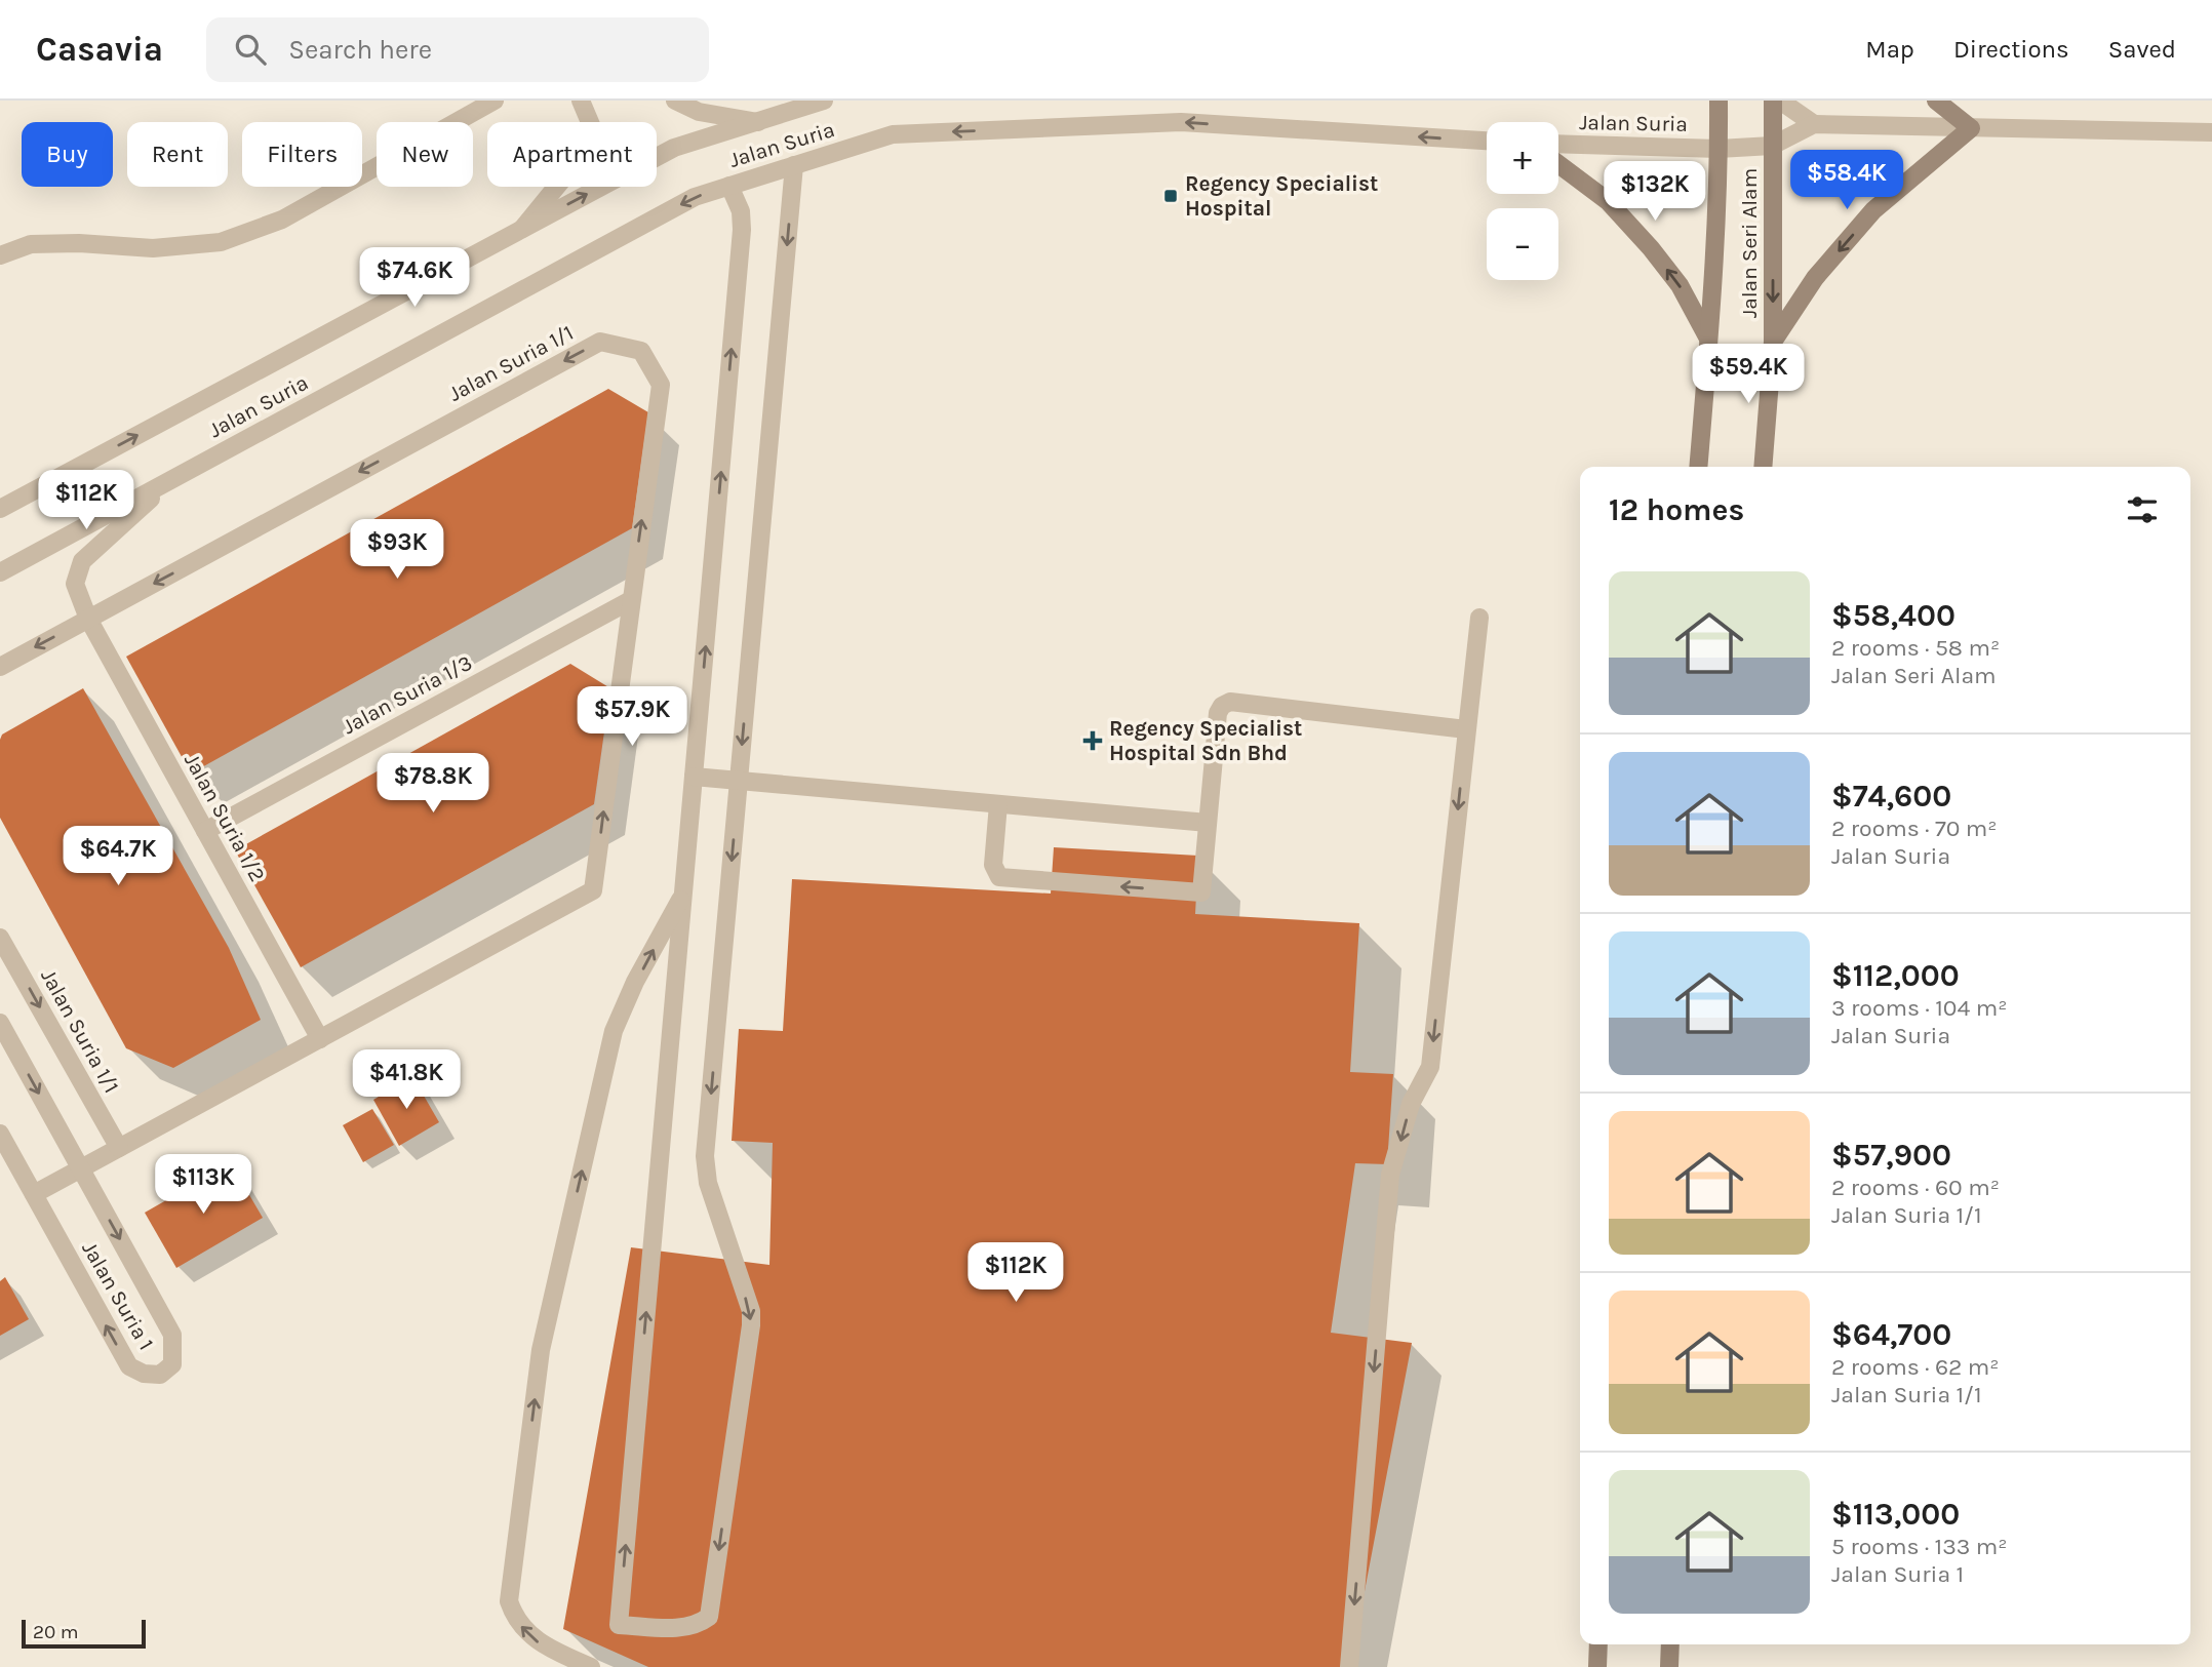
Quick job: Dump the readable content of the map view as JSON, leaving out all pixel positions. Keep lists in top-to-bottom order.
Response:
{
  "streets": {
    "main road": ["Jalan Seri Alam"],
    "street": [
      "Jalan Suria",
      "Jalan Suria 1/1",
      "Jalan Suria 1/3",
      "Jalan Suria 1/2",
      "Jalan Suria 1"
    ]
  },
  "crossings": [
    ["Jalan Suria", "Jalan Seri Alam"],
    ["Jalan Suria", "Jalan Suria 1/2"],
    ["Jalan Suria 1/1", "Jalan Suria 1/3"],
    ["Jalan Suria 1/1", "Jalan Suria 1/2"],
    ["Jalan Suria 1/3", "Jalan Suria 1/2"]
  ],
  "places": {
    "transit": ["Regency Specialist Hospital"],
    "health": ["Regency Specialist Hospital Sdn Bhd"]
  },
  "scale_bar": "20 m",
  "page": {
    "header": "Casavia",
    "search": "Search here",
    "nav": ["Map", "Directions", "Saved"],
    "map_buttons": ["+", "−"],
    "chip": [
      "Buy",
      "Rent",
      "Filters",
      "New",
      "Apartment"
    ],
    "price": [
      "$58.4K",
      "$132K",
      "$74.6K",
      "$59.4K",
      "$112K",
      "$93K",
      "$57.9K",
      "$78.8K",
      "$64.7K",
      "$41.8K",
      "$113K",
      "$112K"
    ],
    "heading": "12 homes",
    "list": [
      {
        "name": "$58,400",
        "note": "2 rooms · 58 m² · Jalan Seri Alam"
      },
      {
        "name": "$74,600",
        "note": "2 rooms · 70 m² · Jalan Suria"
      },
      {
        "name": "$112,000",
        "note": "3 rooms · 104 m² · Jalan Suria"
      },
      {
        "name": "$57,900",
        "note": "2 rooms · 60 m² · Jalan Suria 1/1"
      },
      {
        "name": "$64,700",
        "note": "2 rooms · 62 m² · Jalan Suria 1/1"
      },
      {
        "name": "$113,000",
        "note": "5 rooms · 133 m² · Jalan Suria 1"
      }
    ],
    "scale": "20 m"
  }
}
